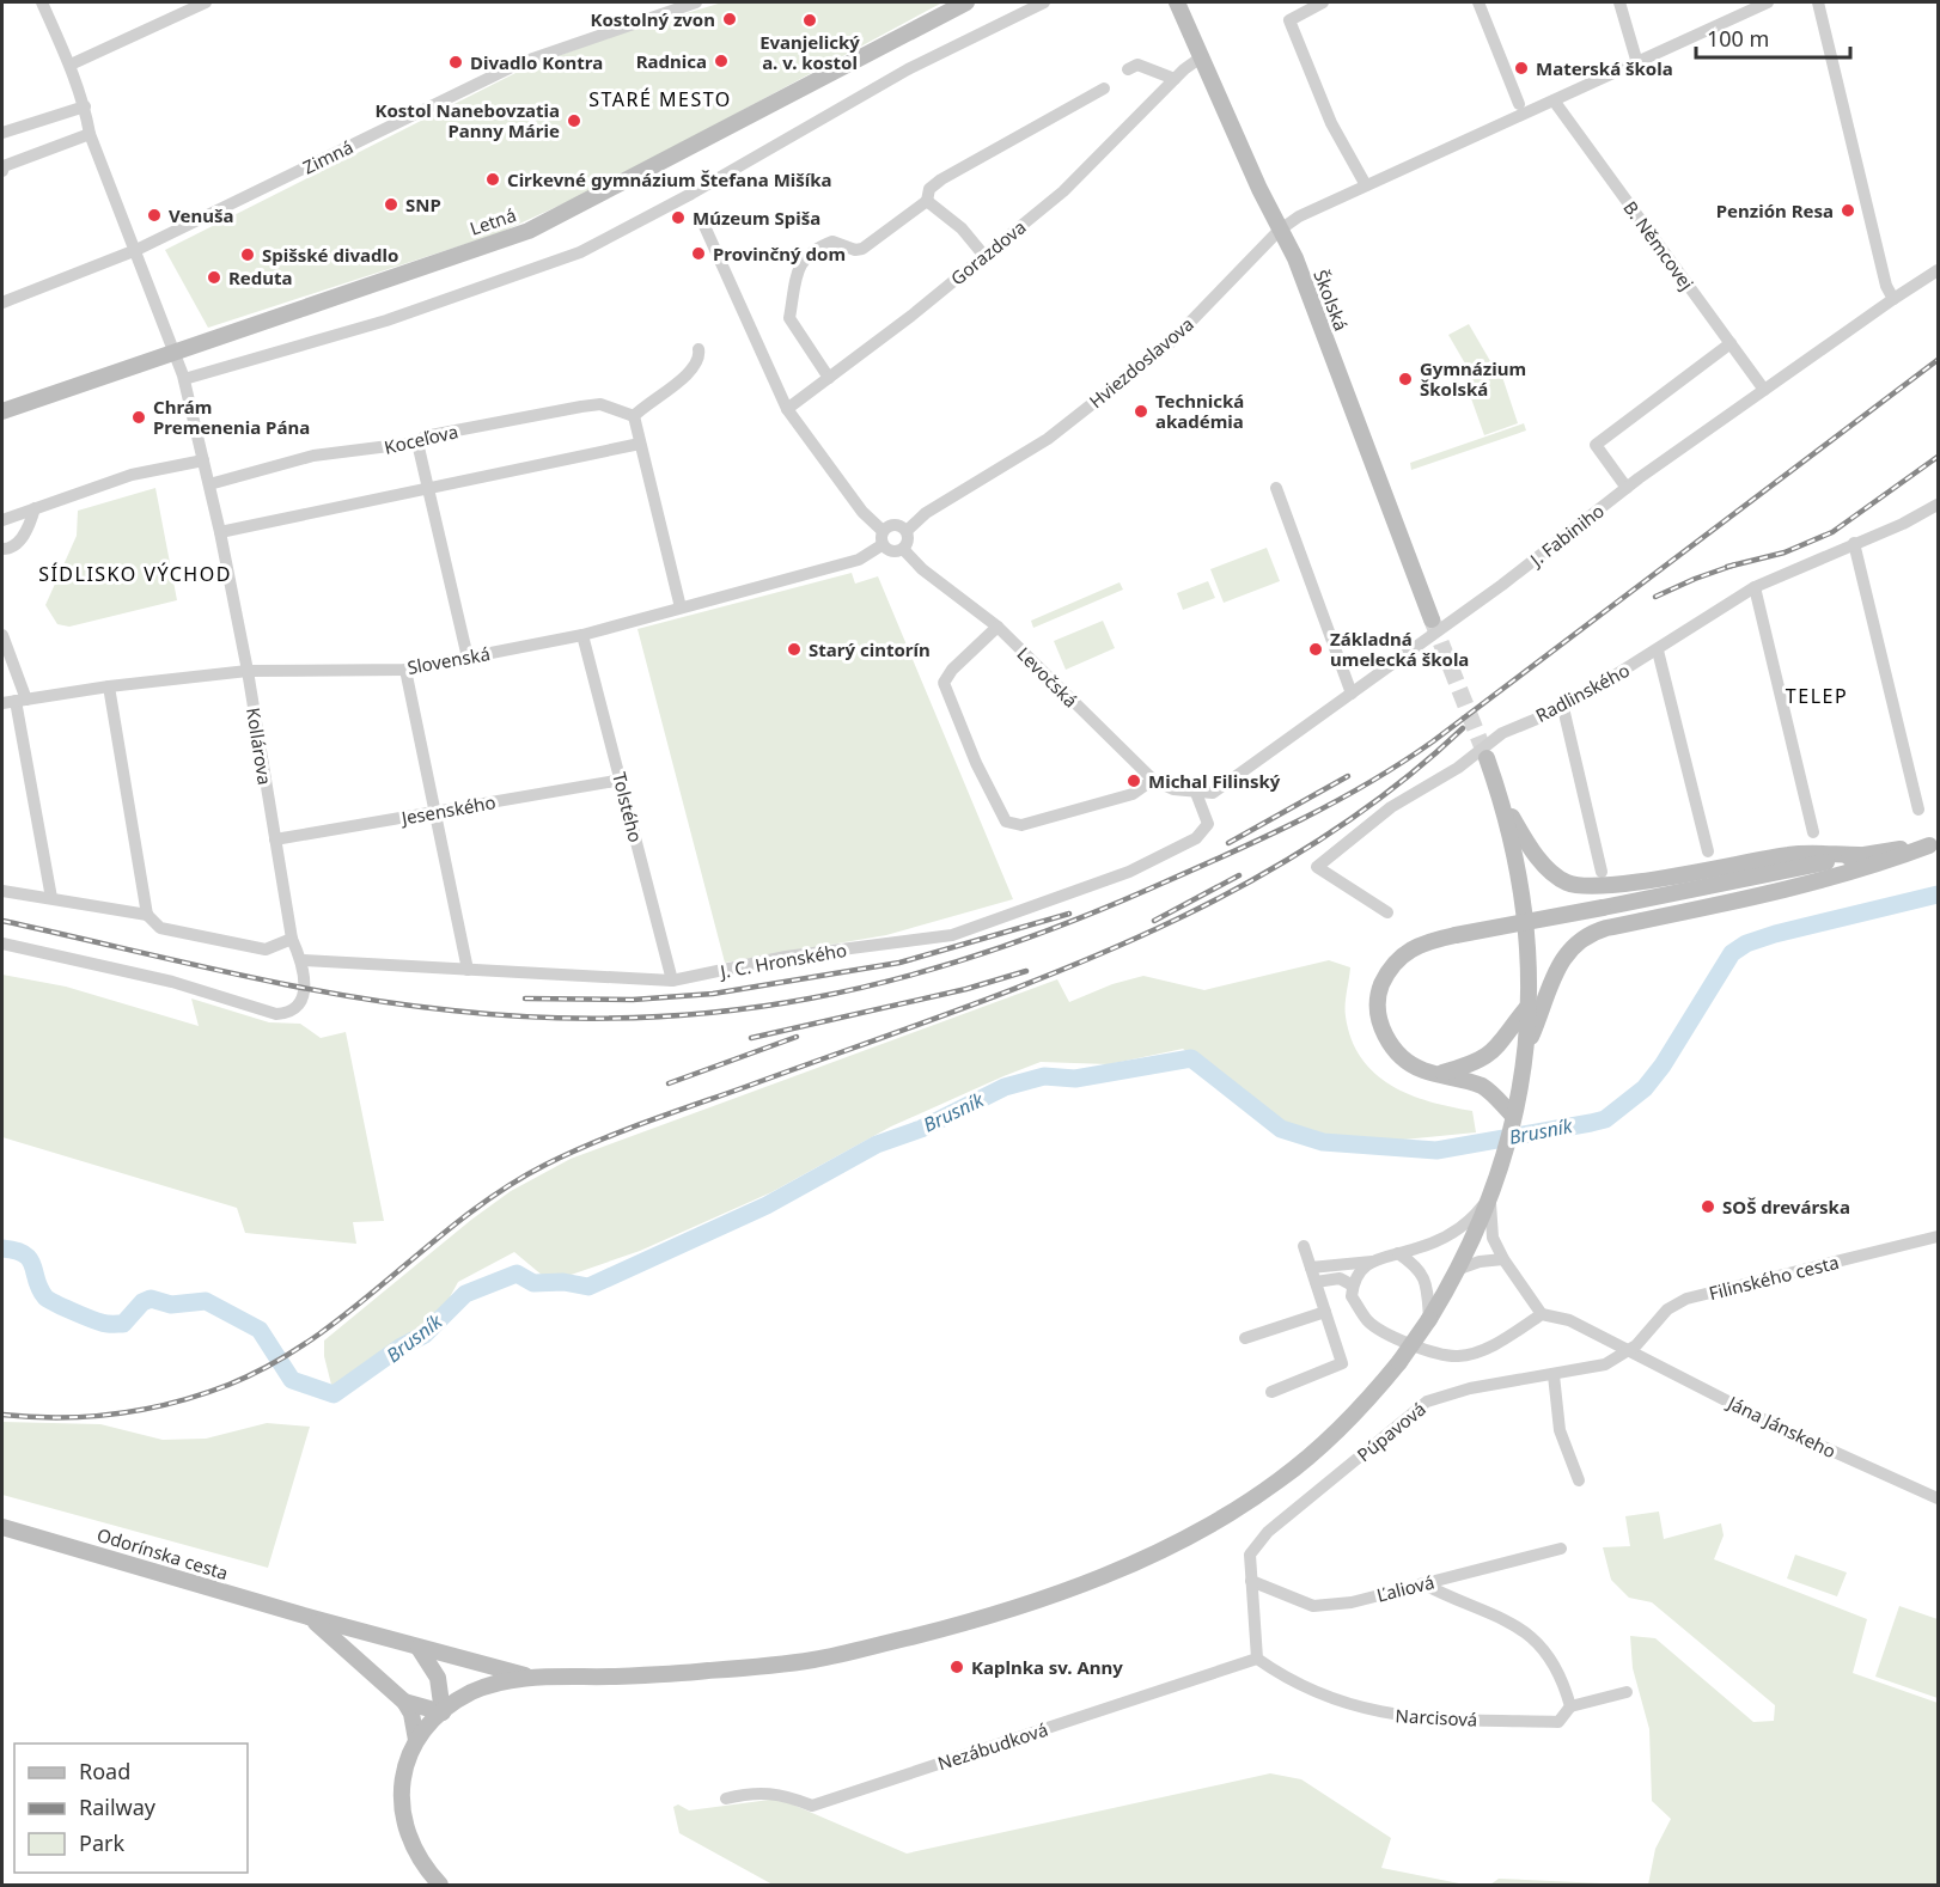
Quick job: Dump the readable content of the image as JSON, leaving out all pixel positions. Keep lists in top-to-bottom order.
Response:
{
  "streets": {
    "main road": ["Letná", "Školská", "Odorínska cesta"],
    "street": [
      "Zimná",
      "B. Němcovej",
      "Gorazdova",
      "Hviezdoslavova",
      "Koceľova",
      "J. Fabiniho",
      "Slovenská",
      "Levočská",
      "Radlinského",
      "Kollárova",
      "Tolstého",
      "Jesenského",
      "J. C. Hronského",
      "Filinského cesta",
      "Jána Jánskeho",
      "Púpavová",
      "Ľaliová",
      "Narcisová",
      "Nezábudková"
    ]
  },
  "crossings": [
    ["Zimná", "Kollárova"],
    ["Letná", "Kollárova"],
    ["B. Němcovej", "Hviezdoslavova"],
    ["B. Němcovej", "J. Fabiniho"],
    ["Gorazdova", "Školská"],
    ["Školská", "Hviezdoslavova"],
    ["Hviezdoslavova", "Slovenská"],
    ["Hviezdoslavova", "Levočská"],
    ["Koceľova", "Kollárova"],
    ["J. Fabiniho", "Levočská"],
    ["J. Fabiniho", "J. C. Hronského"],
    ["Slovenská", "Levočská"],
    ["Slovenská", "Kollárova"],
    ["Slovenská", "Tolstého"],
    ["Levočská", "J. C. Hronského"],
    ["Kollárova", "Jesenského"],
    ["Kollárova", "J. C. Hronského"],
    ["Tolstého", "Jesenského"],
    ["Tolstého", "J. C. Hronského"],
    ["Filinského cesta", "Jána Jánskeho"],
    ["Filinského cesta", "Púpavová"],
    ["Jána Jánskeho", "Púpavová"],
    ["Púpavová", "Ľaliová"],
    ["Narcisová", "Nezábudková"]
  ],
  "districts": ["STARÉ MESTO", "SÍDLISKO VÝCHOD", "TELEP"],
  "water": ["Brusník"],
  "places": [
    "Kostolný zvon",
    "Evanjelický a. v. kostol",
    "Radnica",
    "Divadlo Kontra",
    "Materská škola",
    "Kostol Nanebovzatia Panny Márie",
    "Cirkevné gymnázium Štefana Mišíka",
    "SNP",
    "Penzión Resa",
    "Venuša",
    "Múzeum Spiša",
    "Provinčný dom",
    "Spišské divadlo",
    "Reduta",
    "Gymnázium Školská",
    "Technická akadémia",
    "Chrám Premenenia Pána",
    "Starý cintorín",
    "Základná umelecká škola",
    "Michal Filinský",
    "SOŠ drevárska",
    "Kaplnka sv. Anny"
  ],
  "legend": ["Road", "Railway", "Park"],
  "scale_bar": "100 m"
}
